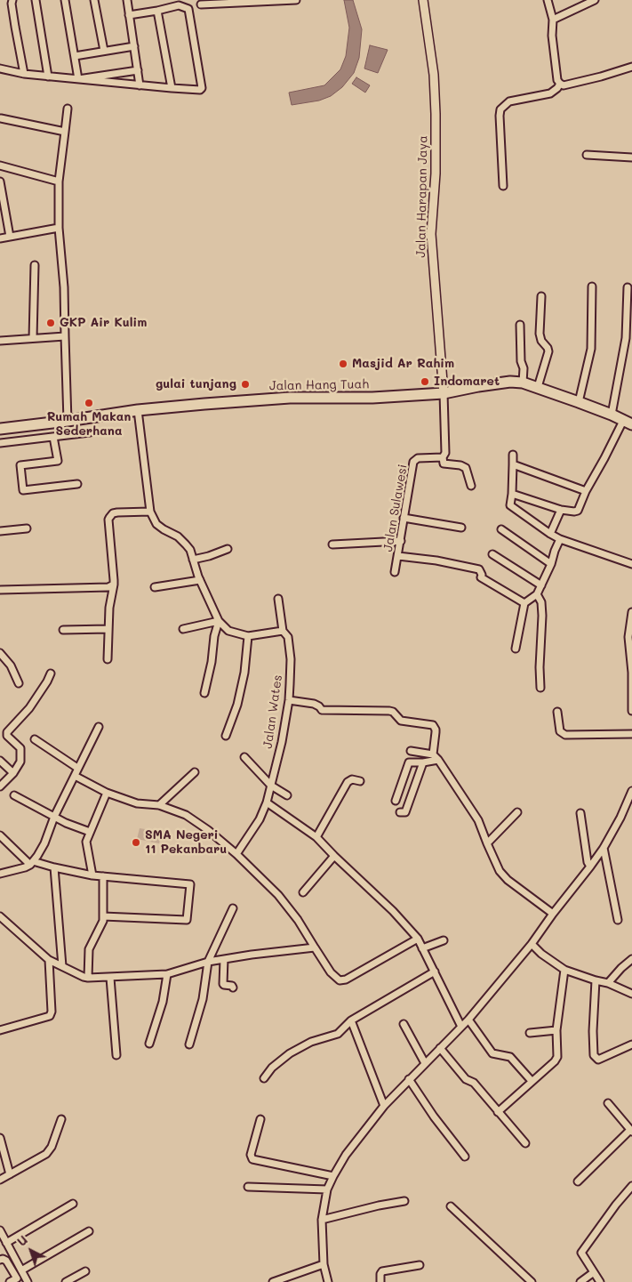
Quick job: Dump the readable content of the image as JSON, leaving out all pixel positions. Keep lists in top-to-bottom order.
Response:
{
  "streets": {
    "main road": ["Jalan Hang Tuah"],
    "street": ["Jalan Harapan Jaya", "Jalan Sulawesi", "Jalan Wates"]
  },
  "crossings": [
    ["Jalan Harapan Jaya", "Jalan Hang Tuah"]
  ],
  "places": [
    "GKP Air Kulim",
    "Masjid Ar Rahim",
    "Indomaret",
    "gulai tunjang",
    "Rumah Makan Sederhana",
    "SMA Negeri 11 Pekanbaru"
  ],
  "north": "top left"
}
